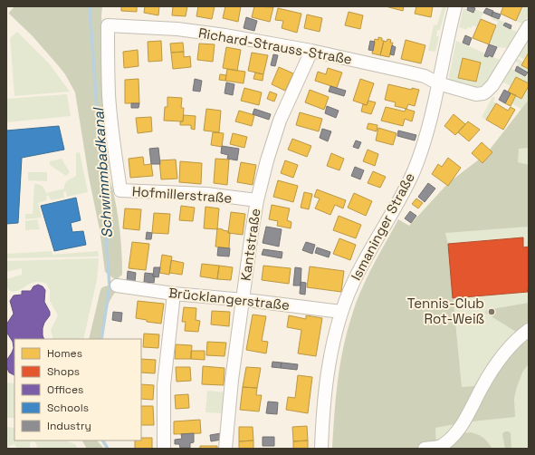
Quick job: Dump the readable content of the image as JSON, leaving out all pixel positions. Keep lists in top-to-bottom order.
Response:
{
  "streets": {
    "street": [
      "Richard-Strauss-Straße",
      "Hofmillerstraße",
      "Ismaninger Straße",
      "Kantstraße",
      "Brücklangerstraße"
    ]
  },
  "crossings": [
    ["Richard-Strauss-Straße", "Hofmillerstraße"],
    ["Richard-Strauss-Straße", "Ismaninger Straße"],
    ["Richard-Strauss-Straße", "Kantstraße"],
    ["Hofmillerstraße", "Kantstraße"],
    ["Ismaninger Straße", "Brücklangerstraße"],
    ["Kantstraße", "Brücklangerstraße"]
  ],
  "water": ["Schwimmbadkanal"],
  "places": ["Tennis-Club Rot-Weiß"],
  "legend": [
    "Homes",
    "Shops",
    "Offices",
    "Schools",
    "Industry"
  ]
}
